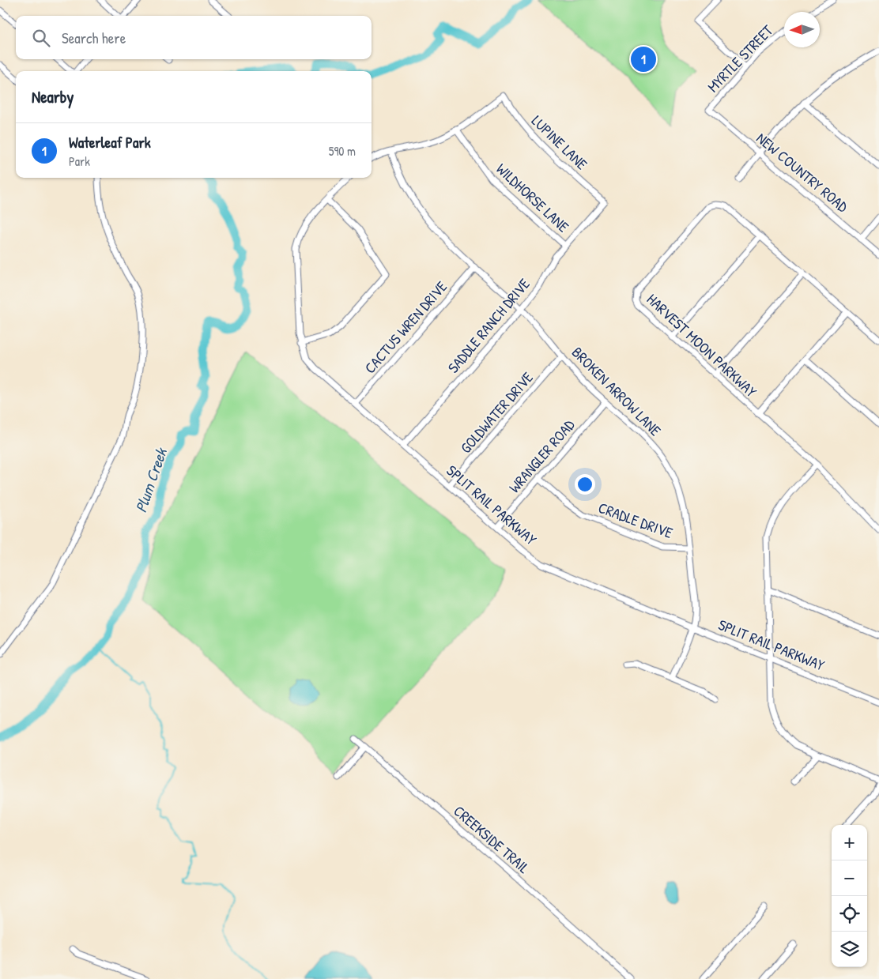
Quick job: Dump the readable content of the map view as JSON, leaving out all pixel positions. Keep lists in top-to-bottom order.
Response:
{
  "streets": {
    "street": [
      "MYRTLE STREET",
      "LUPINE LANE",
      "NEW COUNTRY ROAD",
      "WILDHORSE LANE",
      "SADDLE RANCH DRIVE",
      "CACTUS WREN DRIVE",
      "HARVEST MOON PARKWAY",
      "BROKEN ARROW LANE",
      "GOLDWATER DRIVE",
      "WRANGLER ROAD",
      "SPLIT RAIL PARKWAY",
      "CRADLE DRIVE",
      "CREEKSIDE TRAIL"
    ]
  },
  "crossings": [
    ["MYRTLE STREET", "NEW COUNTRY ROAD"],
    ["LUPINE LANE", "WILDHORSE LANE"],
    ["LUPINE LANE", "SADDLE RANCH DRIVE"],
    ["WILDHORSE LANE", "SADDLE RANCH DRIVE"],
    ["SADDLE RANCH DRIVE", "BROKEN ARROW LANE"],
    ["SADDLE RANCH DRIVE", "SPLIT RAIL PARKWAY"],
    ["CACTUS WREN DRIVE", "BROKEN ARROW LANE"],
    ["CACTUS WREN DRIVE", "SPLIT RAIL PARKWAY"],
    ["BROKEN ARROW LANE", "GOLDWATER DRIVE"],
    ["BROKEN ARROW LANE", "WRANGLER ROAD"],
    ["BROKEN ARROW LANE", "SPLIT RAIL PARKWAY"],
    ["BROKEN ARROW LANE", "CRADLE DRIVE"],
    ["GOLDWATER DRIVE", "SPLIT RAIL PARKWAY"],
    ["WRANGLER ROAD", "SPLIT RAIL PARKWAY"],
    ["WRANGLER ROAD", "CRADLE DRIVE"]
  ],
  "water": ["Plum Creek"],
  "north": "left",
  "page": {
    "search": "Search here",
    "pins": "1",
    "heading": "Nearby",
    "list": [
      {
        "mark": "1",
        "name": "Waterleaf Park",
        "note": "Park",
        "value": "590 m"
      }
    ],
    "map_buttons": ["+", "−"]
  }
}
